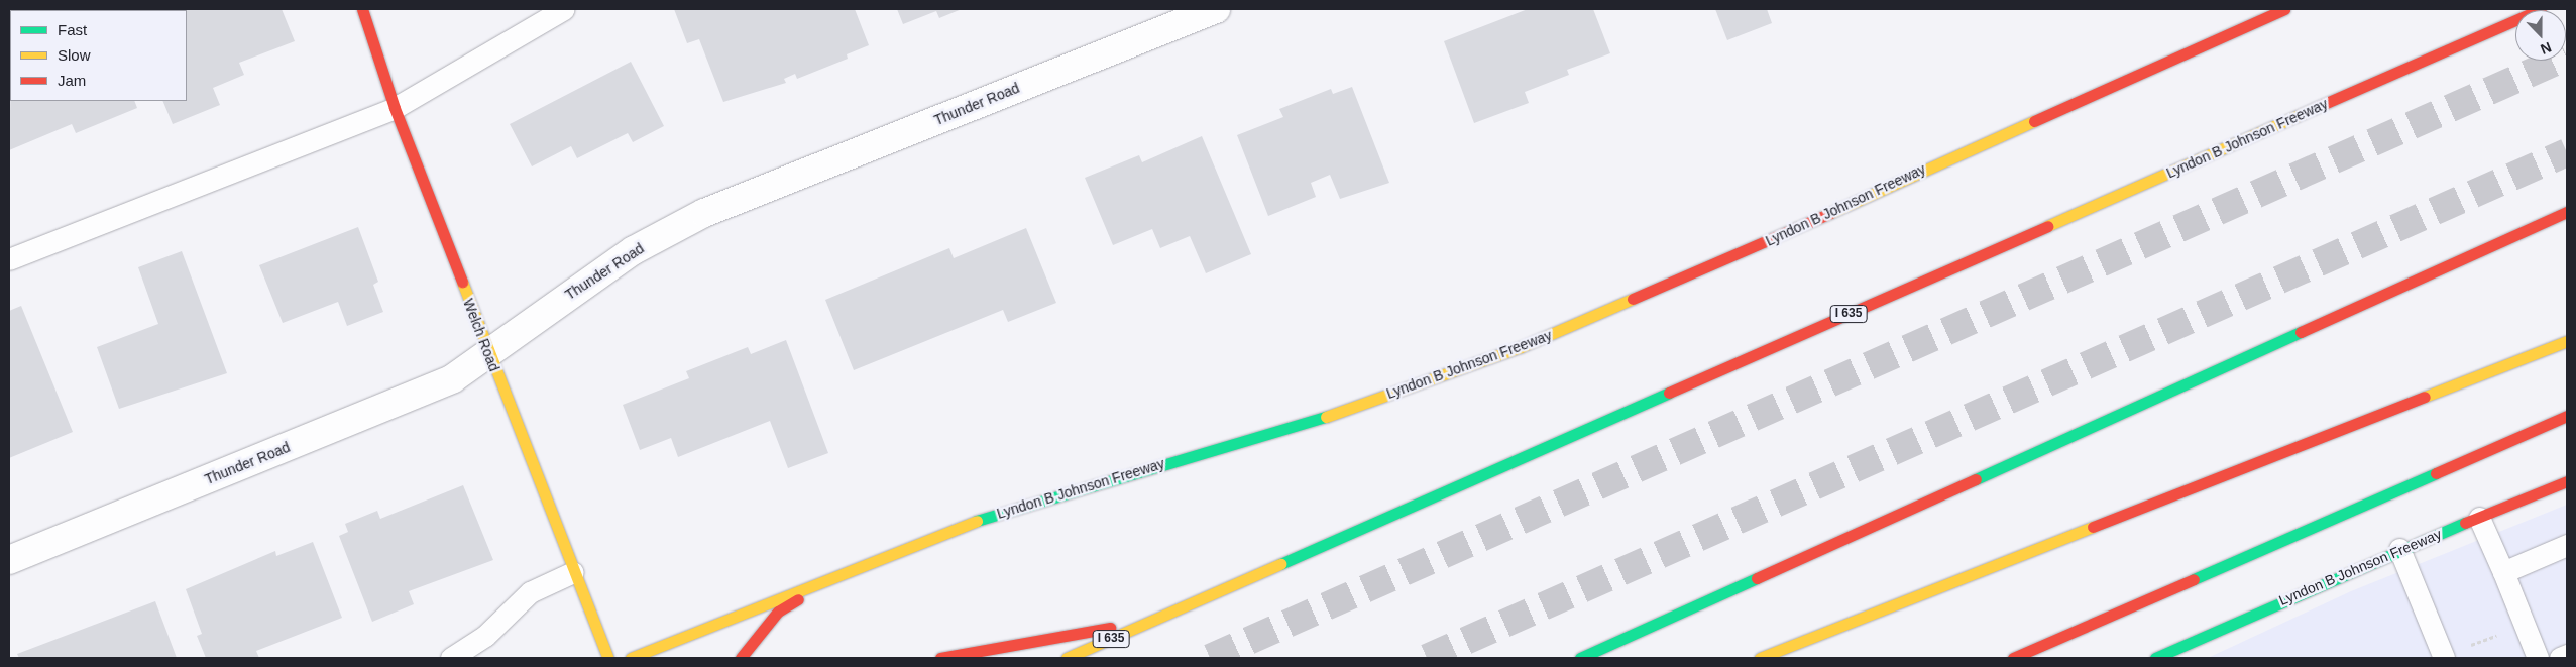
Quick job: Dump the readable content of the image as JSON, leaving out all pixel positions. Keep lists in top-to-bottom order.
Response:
{
  "streets": {
    "main road": ["Lyndon B Johnson Freeway", "I 635", "Welch Road"],
    "street": ["Thunder Road"]
  },
  "crossings": [
    ["Thunder Road", "Welch Road"]
  ],
  "legend": ["Fast", "Slow", "Jam"],
  "north": "bottom"
}
